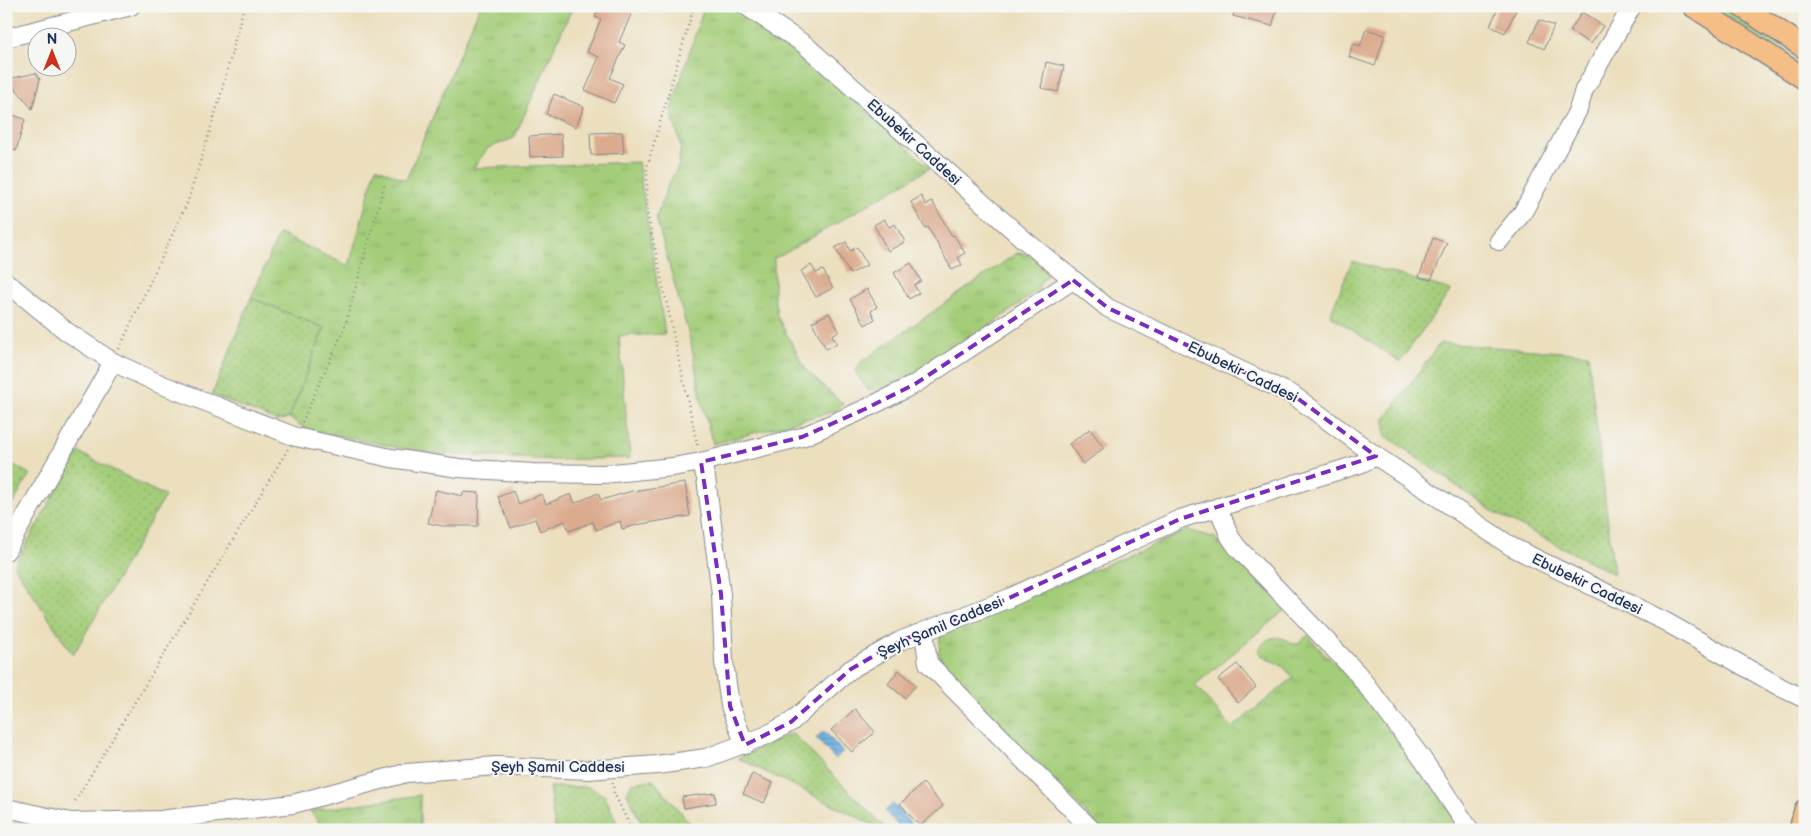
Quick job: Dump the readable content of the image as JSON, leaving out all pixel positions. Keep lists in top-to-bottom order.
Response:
{
  "streets": {
    "street": ["Ebubekir Caddesi", "Şeyh Şamil Caddesi"]
  },
  "crossings": [
    ["Ebubekir Caddesi", "Şeyh Şamil Caddesi"]
  ],
  "north": "top"
}
